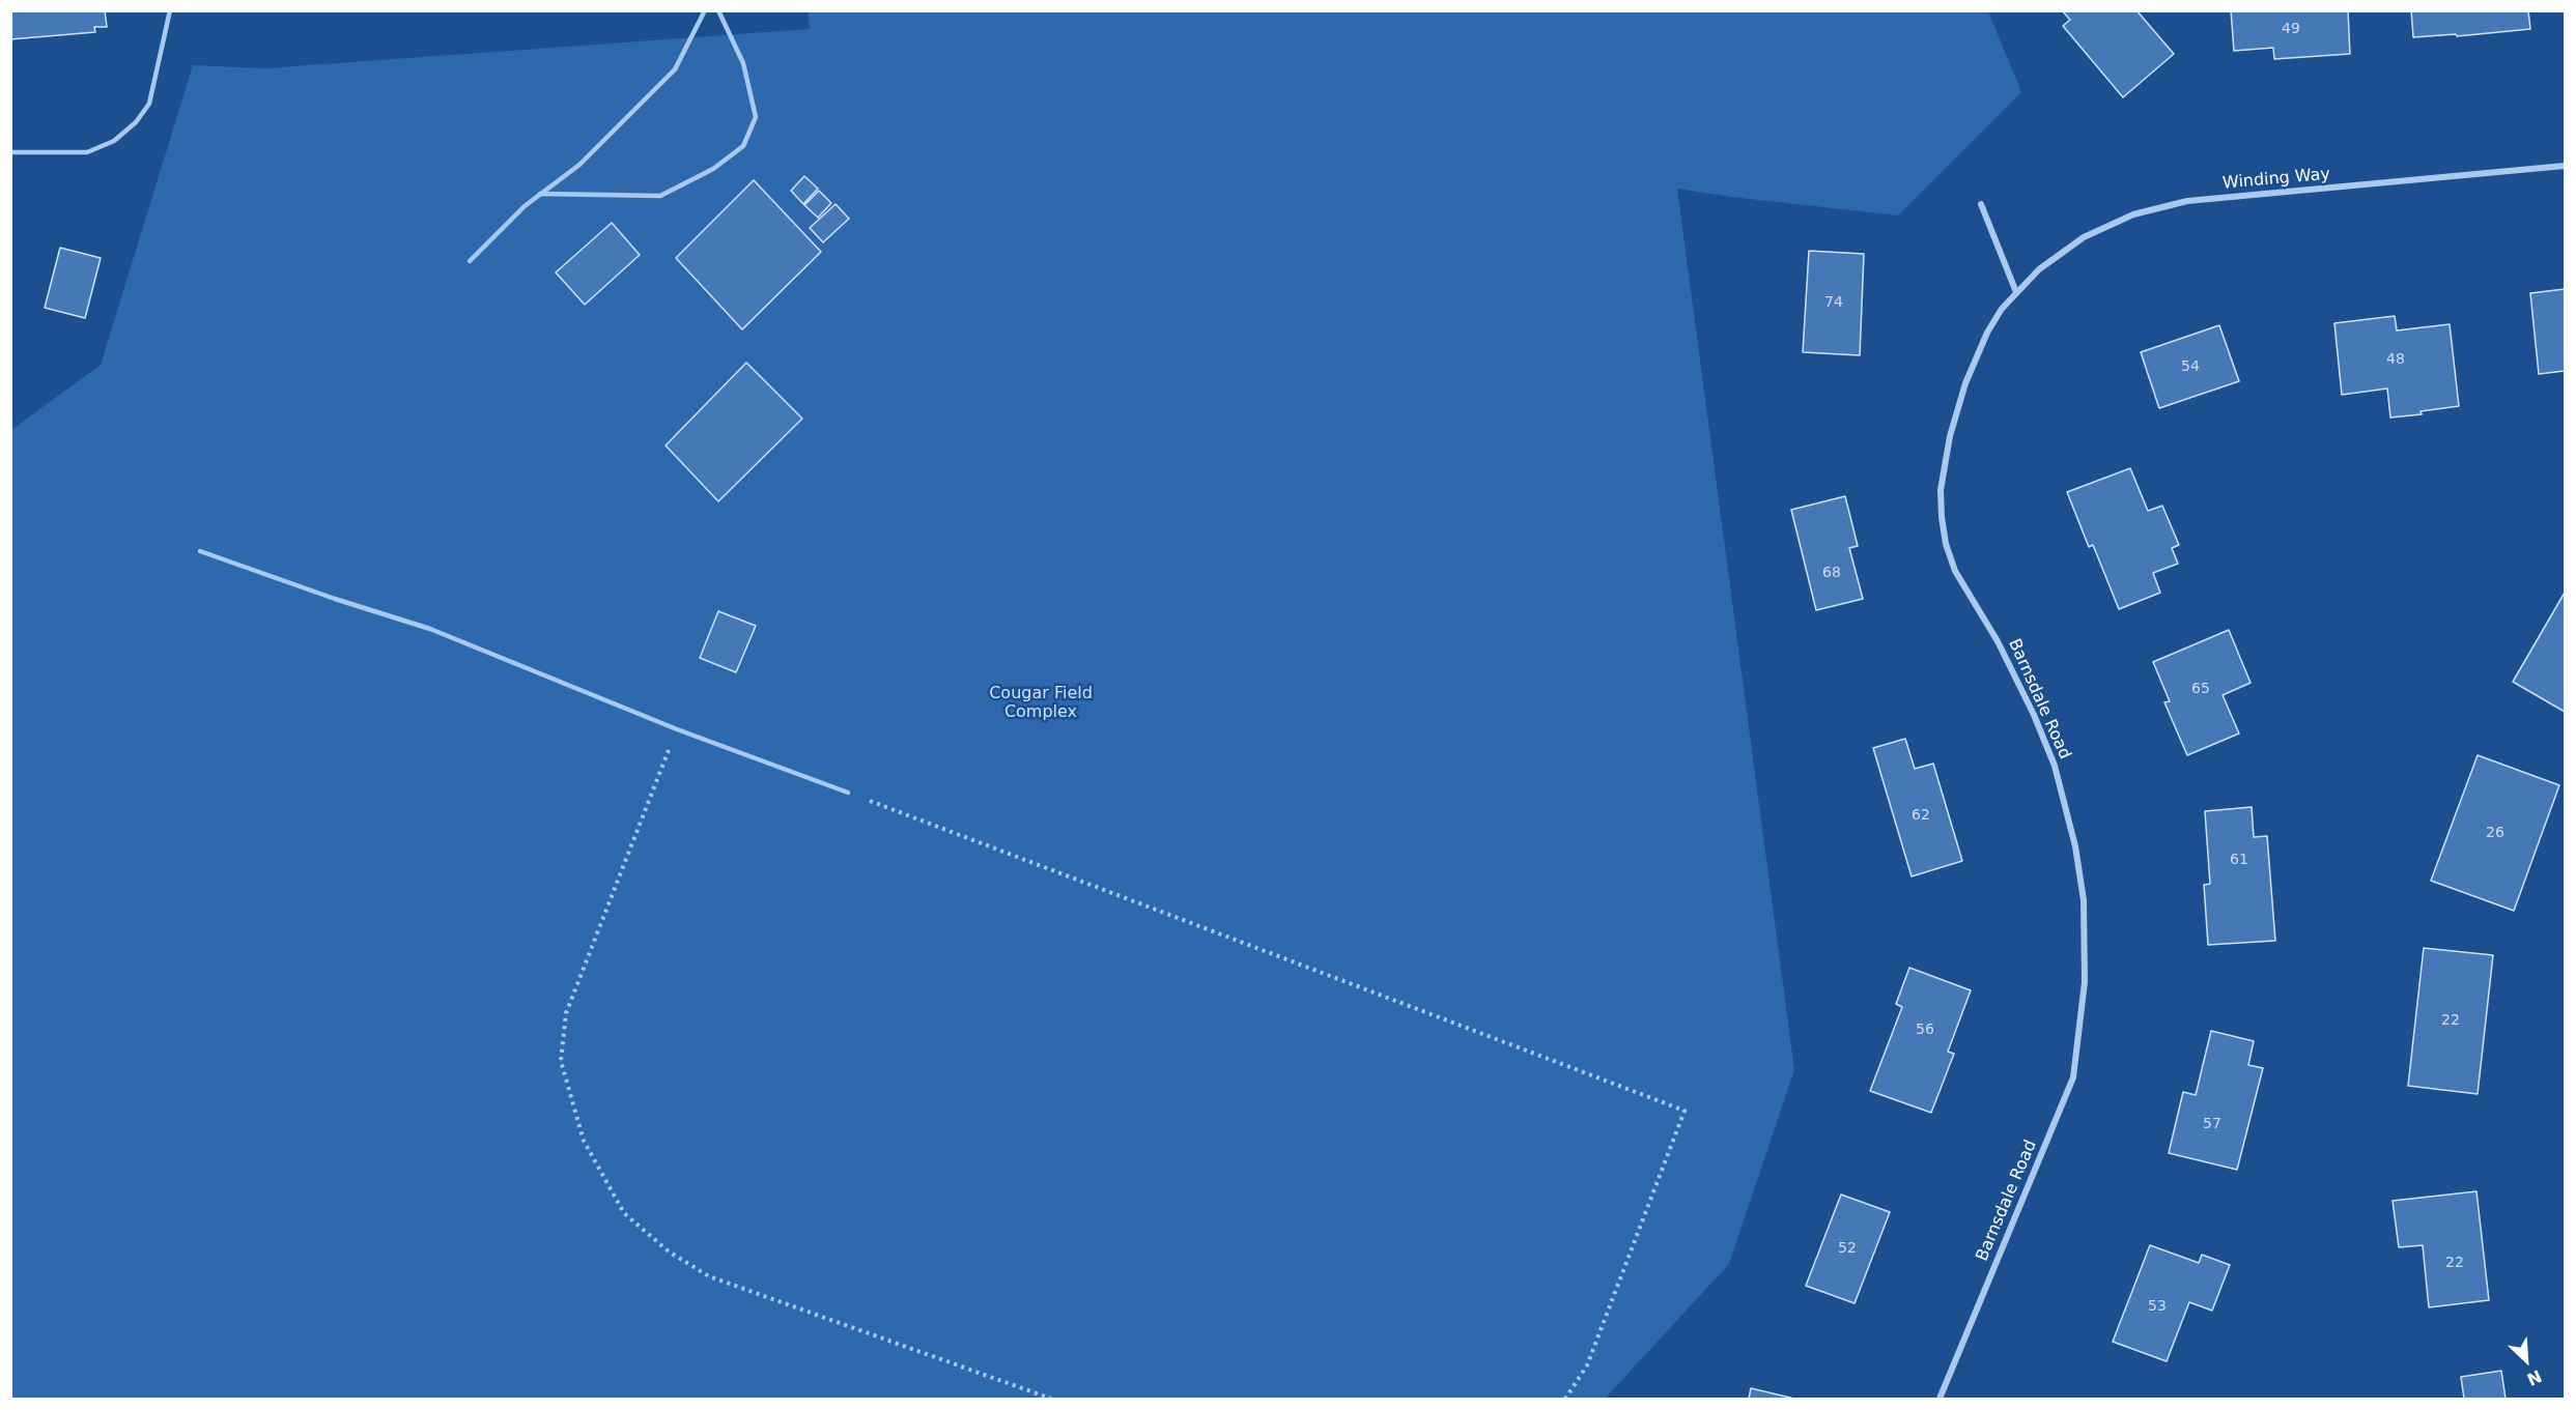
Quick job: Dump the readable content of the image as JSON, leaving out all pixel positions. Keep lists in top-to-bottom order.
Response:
{
  "streets": {
    "street": ["Winding Way", "Barnsdale Road"]
  },
  "crossings": [
    ["Winding Way", "Barnsdale Road"]
  ],
  "parks": ["Cougar Field Complex"],
  "house_numbers": [
    "49",
    "74",
    "48",
    "54",
    "68",
    "65",
    "62",
    "26",
    "61",
    "22",
    "56",
    "57",
    "52",
    "22",
    "53"
  ],
  "north": "bottom right"
}
